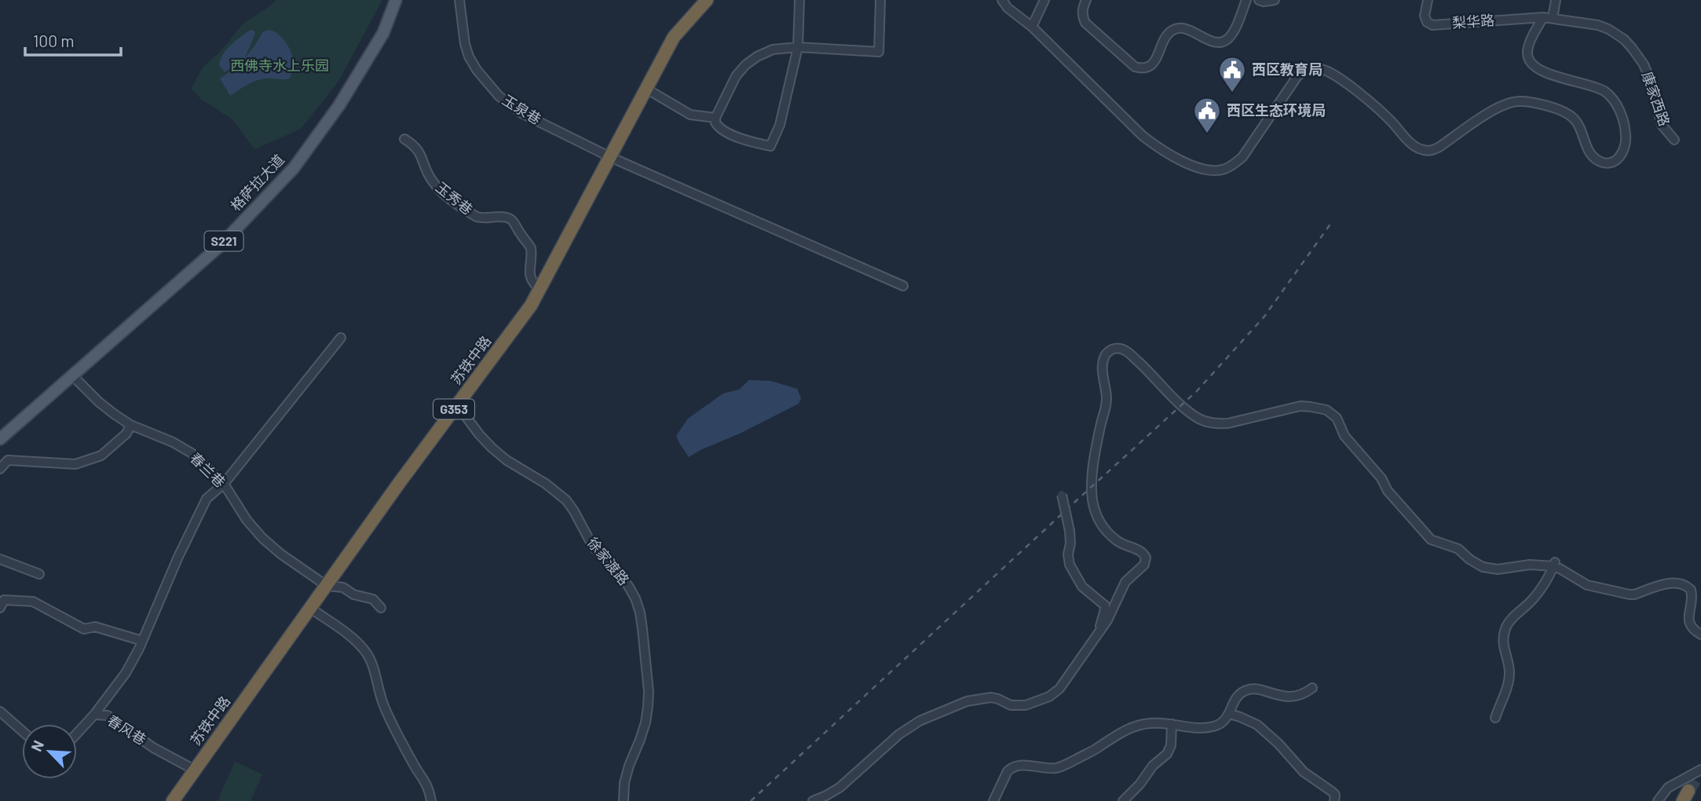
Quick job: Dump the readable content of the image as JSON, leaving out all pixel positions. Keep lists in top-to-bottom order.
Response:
{
  "streets": {
    "highway": ["苏铁中路", "G353"],
    "main road": ["格萨拉大道", "S221"],
    "street": [
      "梨华路",
      "康家西路",
      "玉泉巷",
      "玉秀巷",
      "春兰巷",
      "徐家渡路",
      "春风巷"
    ]
  },
  "crossings": [
    ["梨华路", "康家西路"],
    ["玉泉巷", "苏铁中路"],
    ["格萨拉大道", "春兰巷"],
    ["玉秀巷", "苏铁中路"],
    ["苏铁中路", "春兰巷"],
    ["苏铁中路", "徐家渡路"],
    ["苏铁中路", "春风巷"]
  ],
  "parks": ["西佛寺水上乐园"],
  "places": {
    "public building": ["西区教育局", "西区生态环境局"]
  },
  "scale_bar": "100 m",
  "north": "top left"
}
